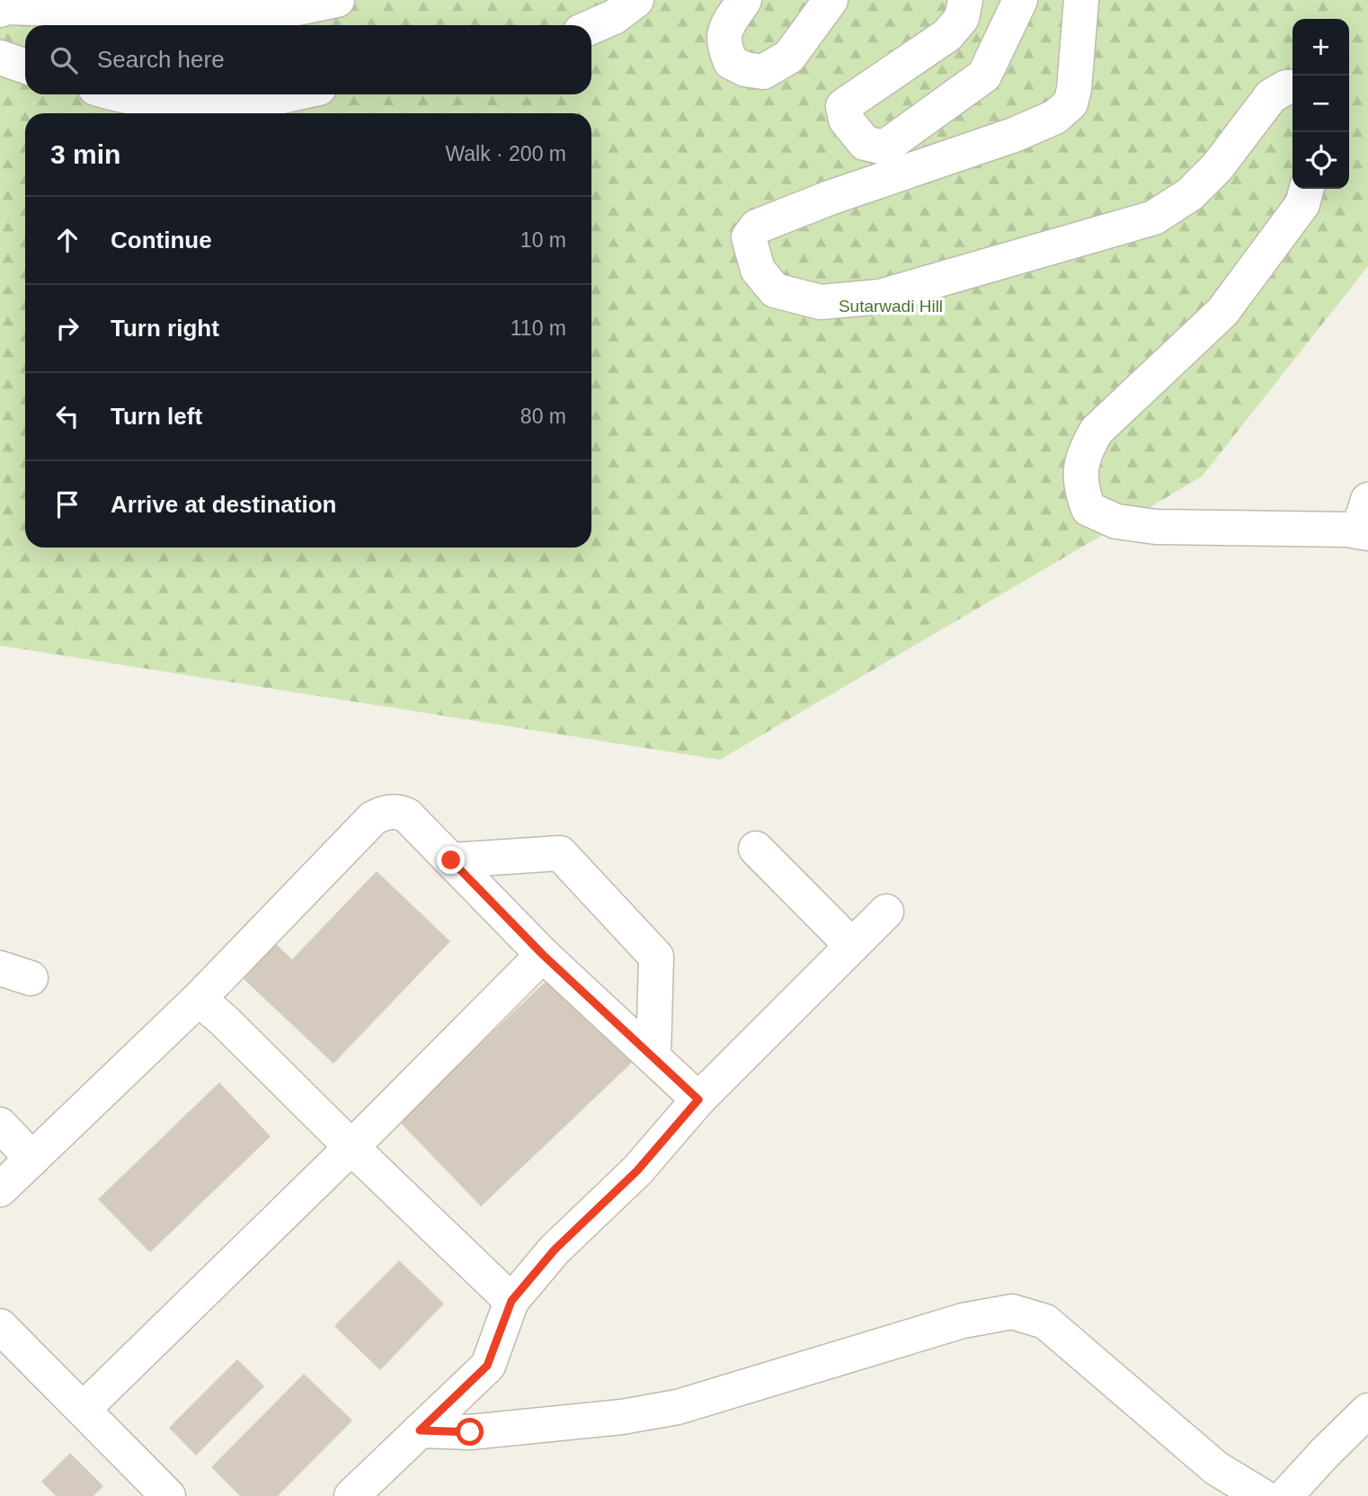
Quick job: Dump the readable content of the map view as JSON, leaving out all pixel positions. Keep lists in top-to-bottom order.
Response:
{
  "parks": ["Sutarwadi Hill"],
  "page": {
    "map_buttons": ["+", "−"],
    "search": "Search here",
    "heading": ["3 min", "Walk · 200 m"],
    "list": [
      ["Continue", "10 m"],
      ["Turn right", "110 m"],
      ["Turn left", "80 m"],
      "Arrive at destination"
    ]
  }
}
